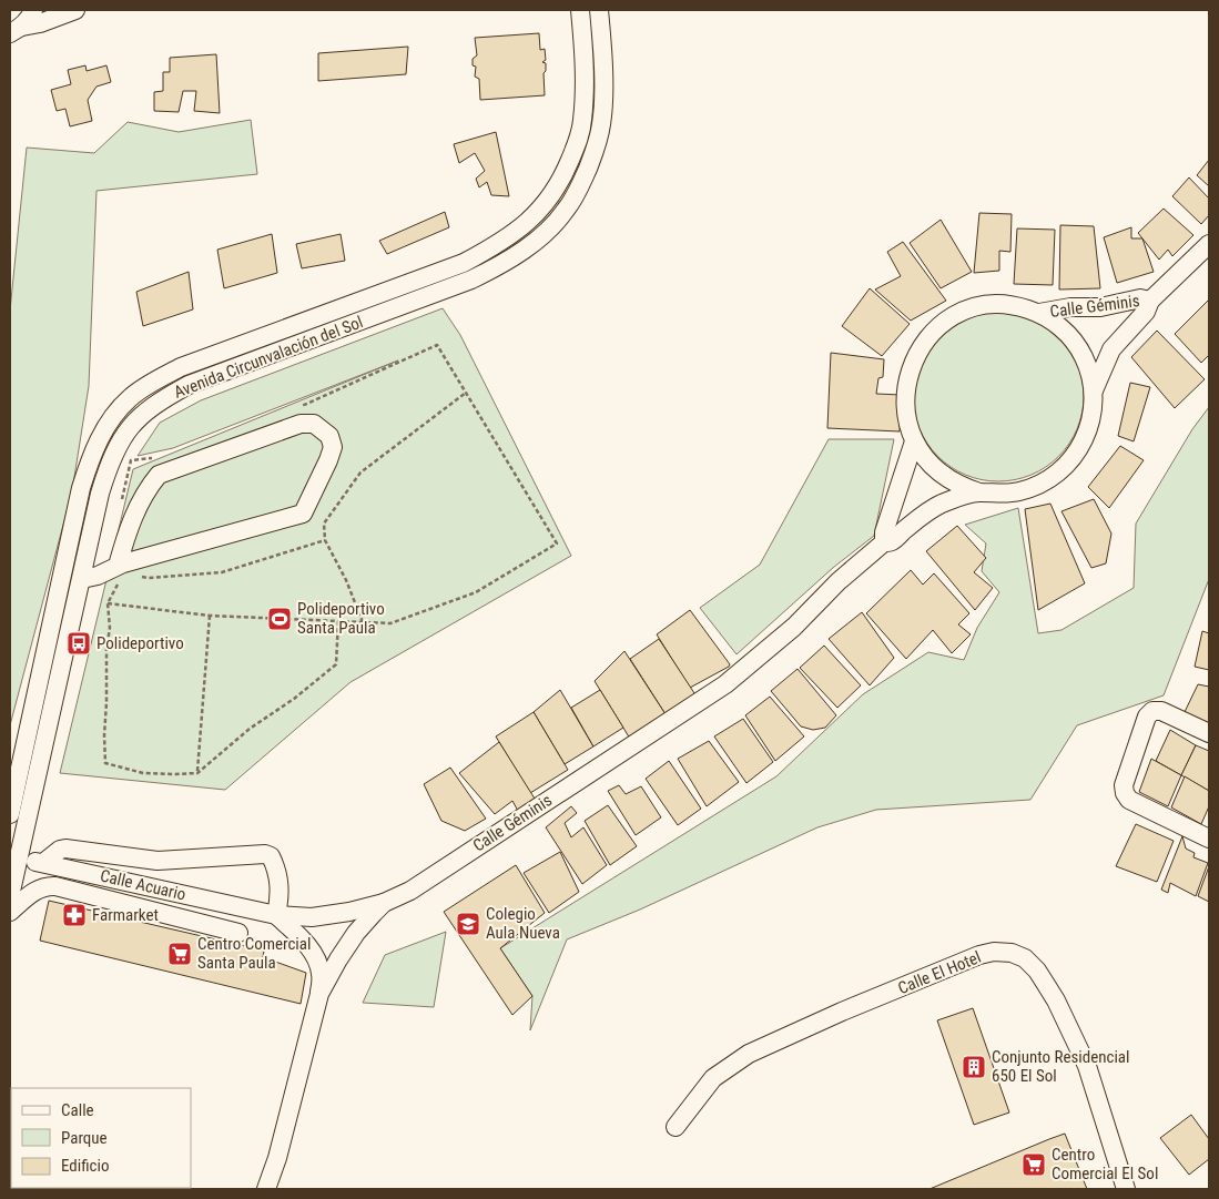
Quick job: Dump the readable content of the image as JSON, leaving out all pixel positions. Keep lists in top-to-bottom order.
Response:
{
  "streets": {
    "street": [
      "Calle Géminis",
      "Avenida Circunvalación del Sol",
      "Calle Acuario",
      "Calle El Hotel"
    ]
  },
  "crossings": [
    ["Calle Géminis", "Calle Acuario"],
    ["Avenida Circunvalación del Sol", "Calle Acuario"]
  ],
  "places": {
    "sports": ["Polideportivo Santa Paula"],
    "bus stop": ["Polideportivo"],
    "pharmacy": ["Farmarket"],
    "school or university": ["Colegio Aula Nueva"],
    "supermarket": ["Centro Comercial Santa Paula", "Centro Comercial El Sol"],
    "building": ["Conjunto Residencial 650 El Sol"]
  },
  "legend": ["Calle", "Parque", "Edificio"]
}
